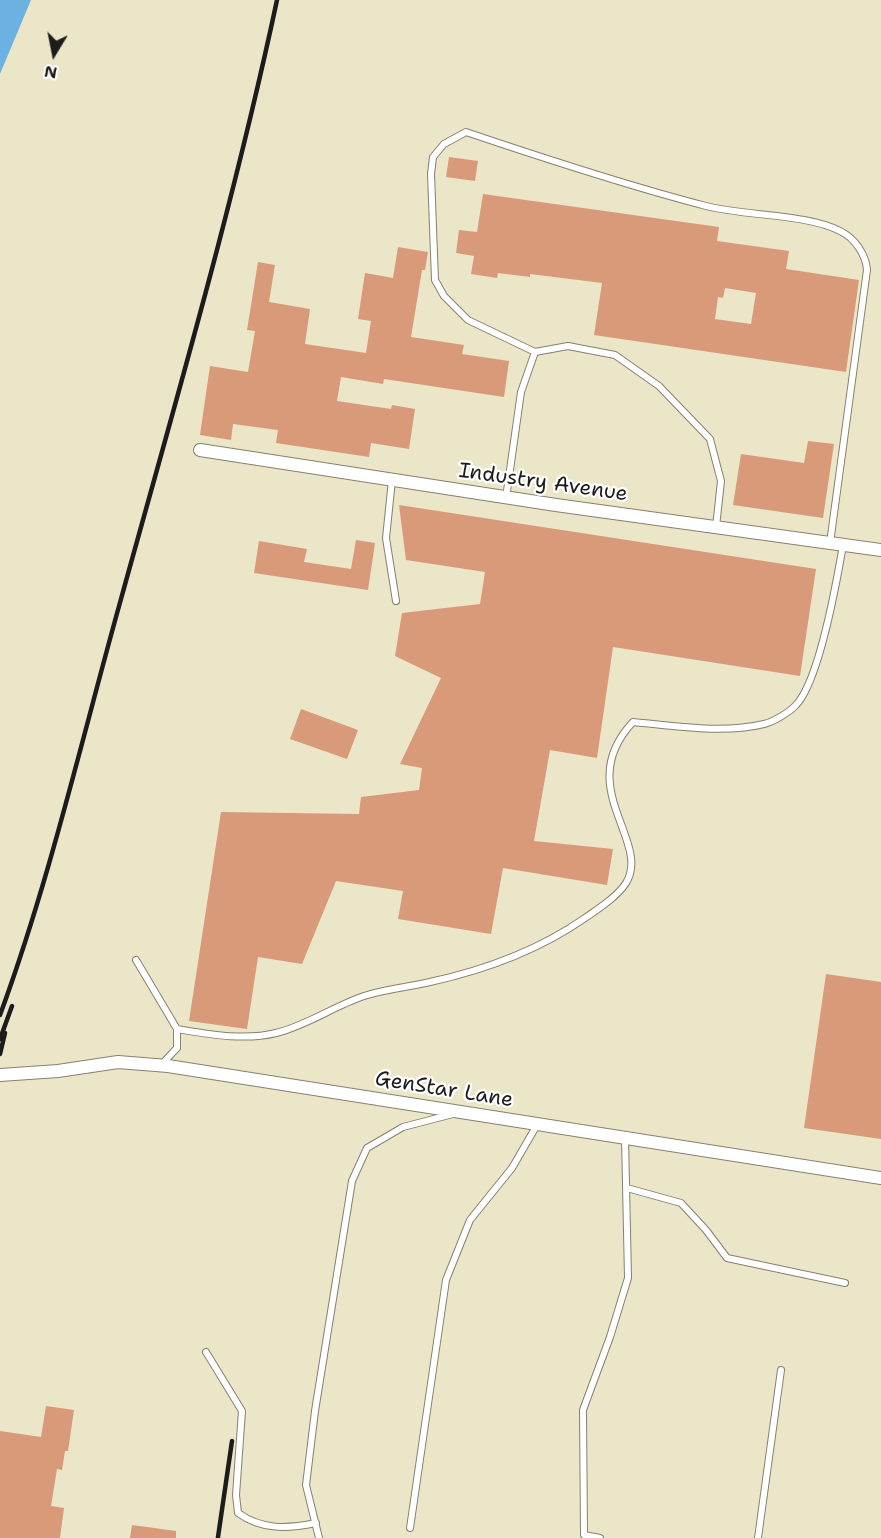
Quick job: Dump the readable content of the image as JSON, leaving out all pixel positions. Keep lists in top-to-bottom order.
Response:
{
  "streets": {
    "street": ["Industry Avenue", "GenStar Lane"]
  },
  "north": "bottom"
}
